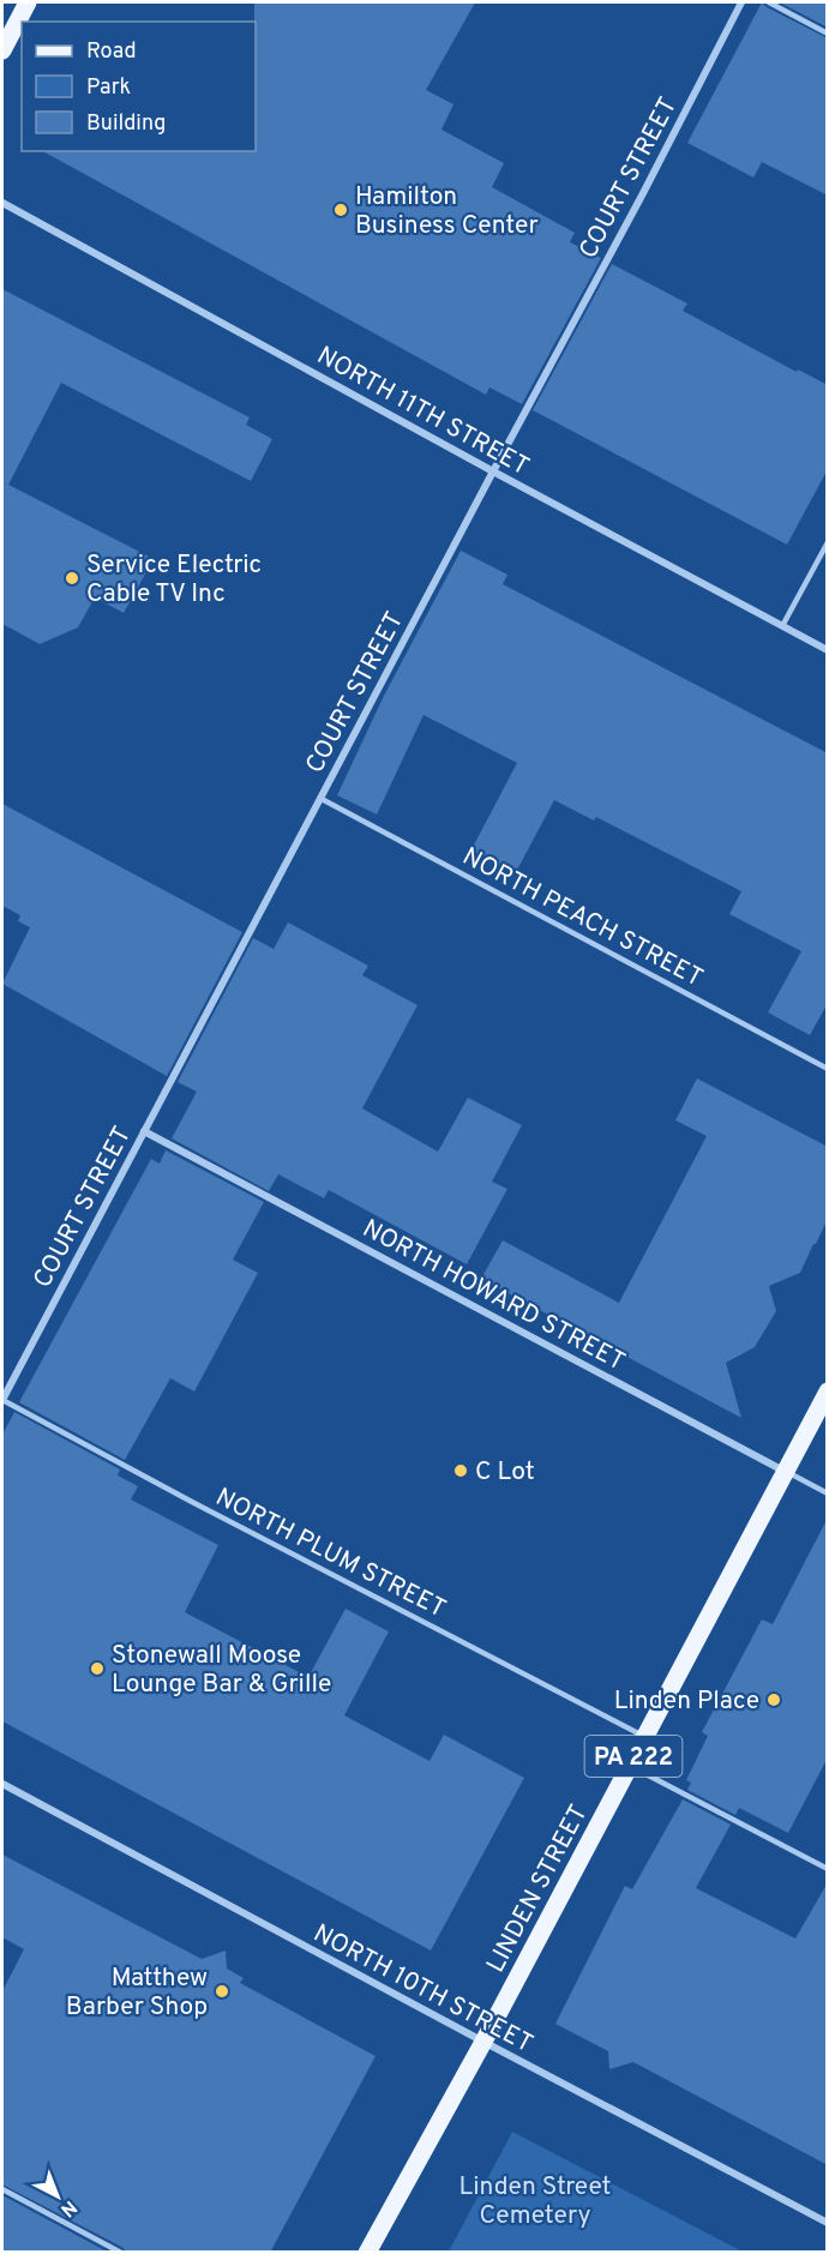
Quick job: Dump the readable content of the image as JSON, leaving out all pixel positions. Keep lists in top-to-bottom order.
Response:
{
  "streets": {
    "main road": ["PA 222", "LINDEN STREET"],
    "street": [
      "COURT STREET",
      "NORTH 11TH STREET",
      "NORTH HOWARD STREET",
      "NORTH 10TH STREET"
    ],
    "lane": ["NORTH PEACH STREET", "NORTH PLUM STREET"]
  },
  "crossings": [
    ["COURT STREET", "NORTH 11TH STREET"],
    ["COURT STREET", "NORTH PEACH STREET"],
    ["COURT STREET", "NORTH HOWARD STREET"],
    ["COURT STREET", "NORTH PLUM STREET"],
    ["NORTH HOWARD STREET", "LINDEN STREET"],
    ["NORTH PLUM STREET", "LINDEN STREET"],
    ["LINDEN STREET", "NORTH 10TH STREET"]
  ],
  "parks": ["Linden Street Cemetery"],
  "places": [
    "Hamilton Business Center",
    "Service Electric Cable TV Inc",
    "C Lot",
    "Stonewall Moose Lounge Bar & Grille",
    "Linden Place",
    "Matthew Barber Shop"
  ],
  "legend": ["Road", "Park", "Building"],
  "north": "bottom right"
}
